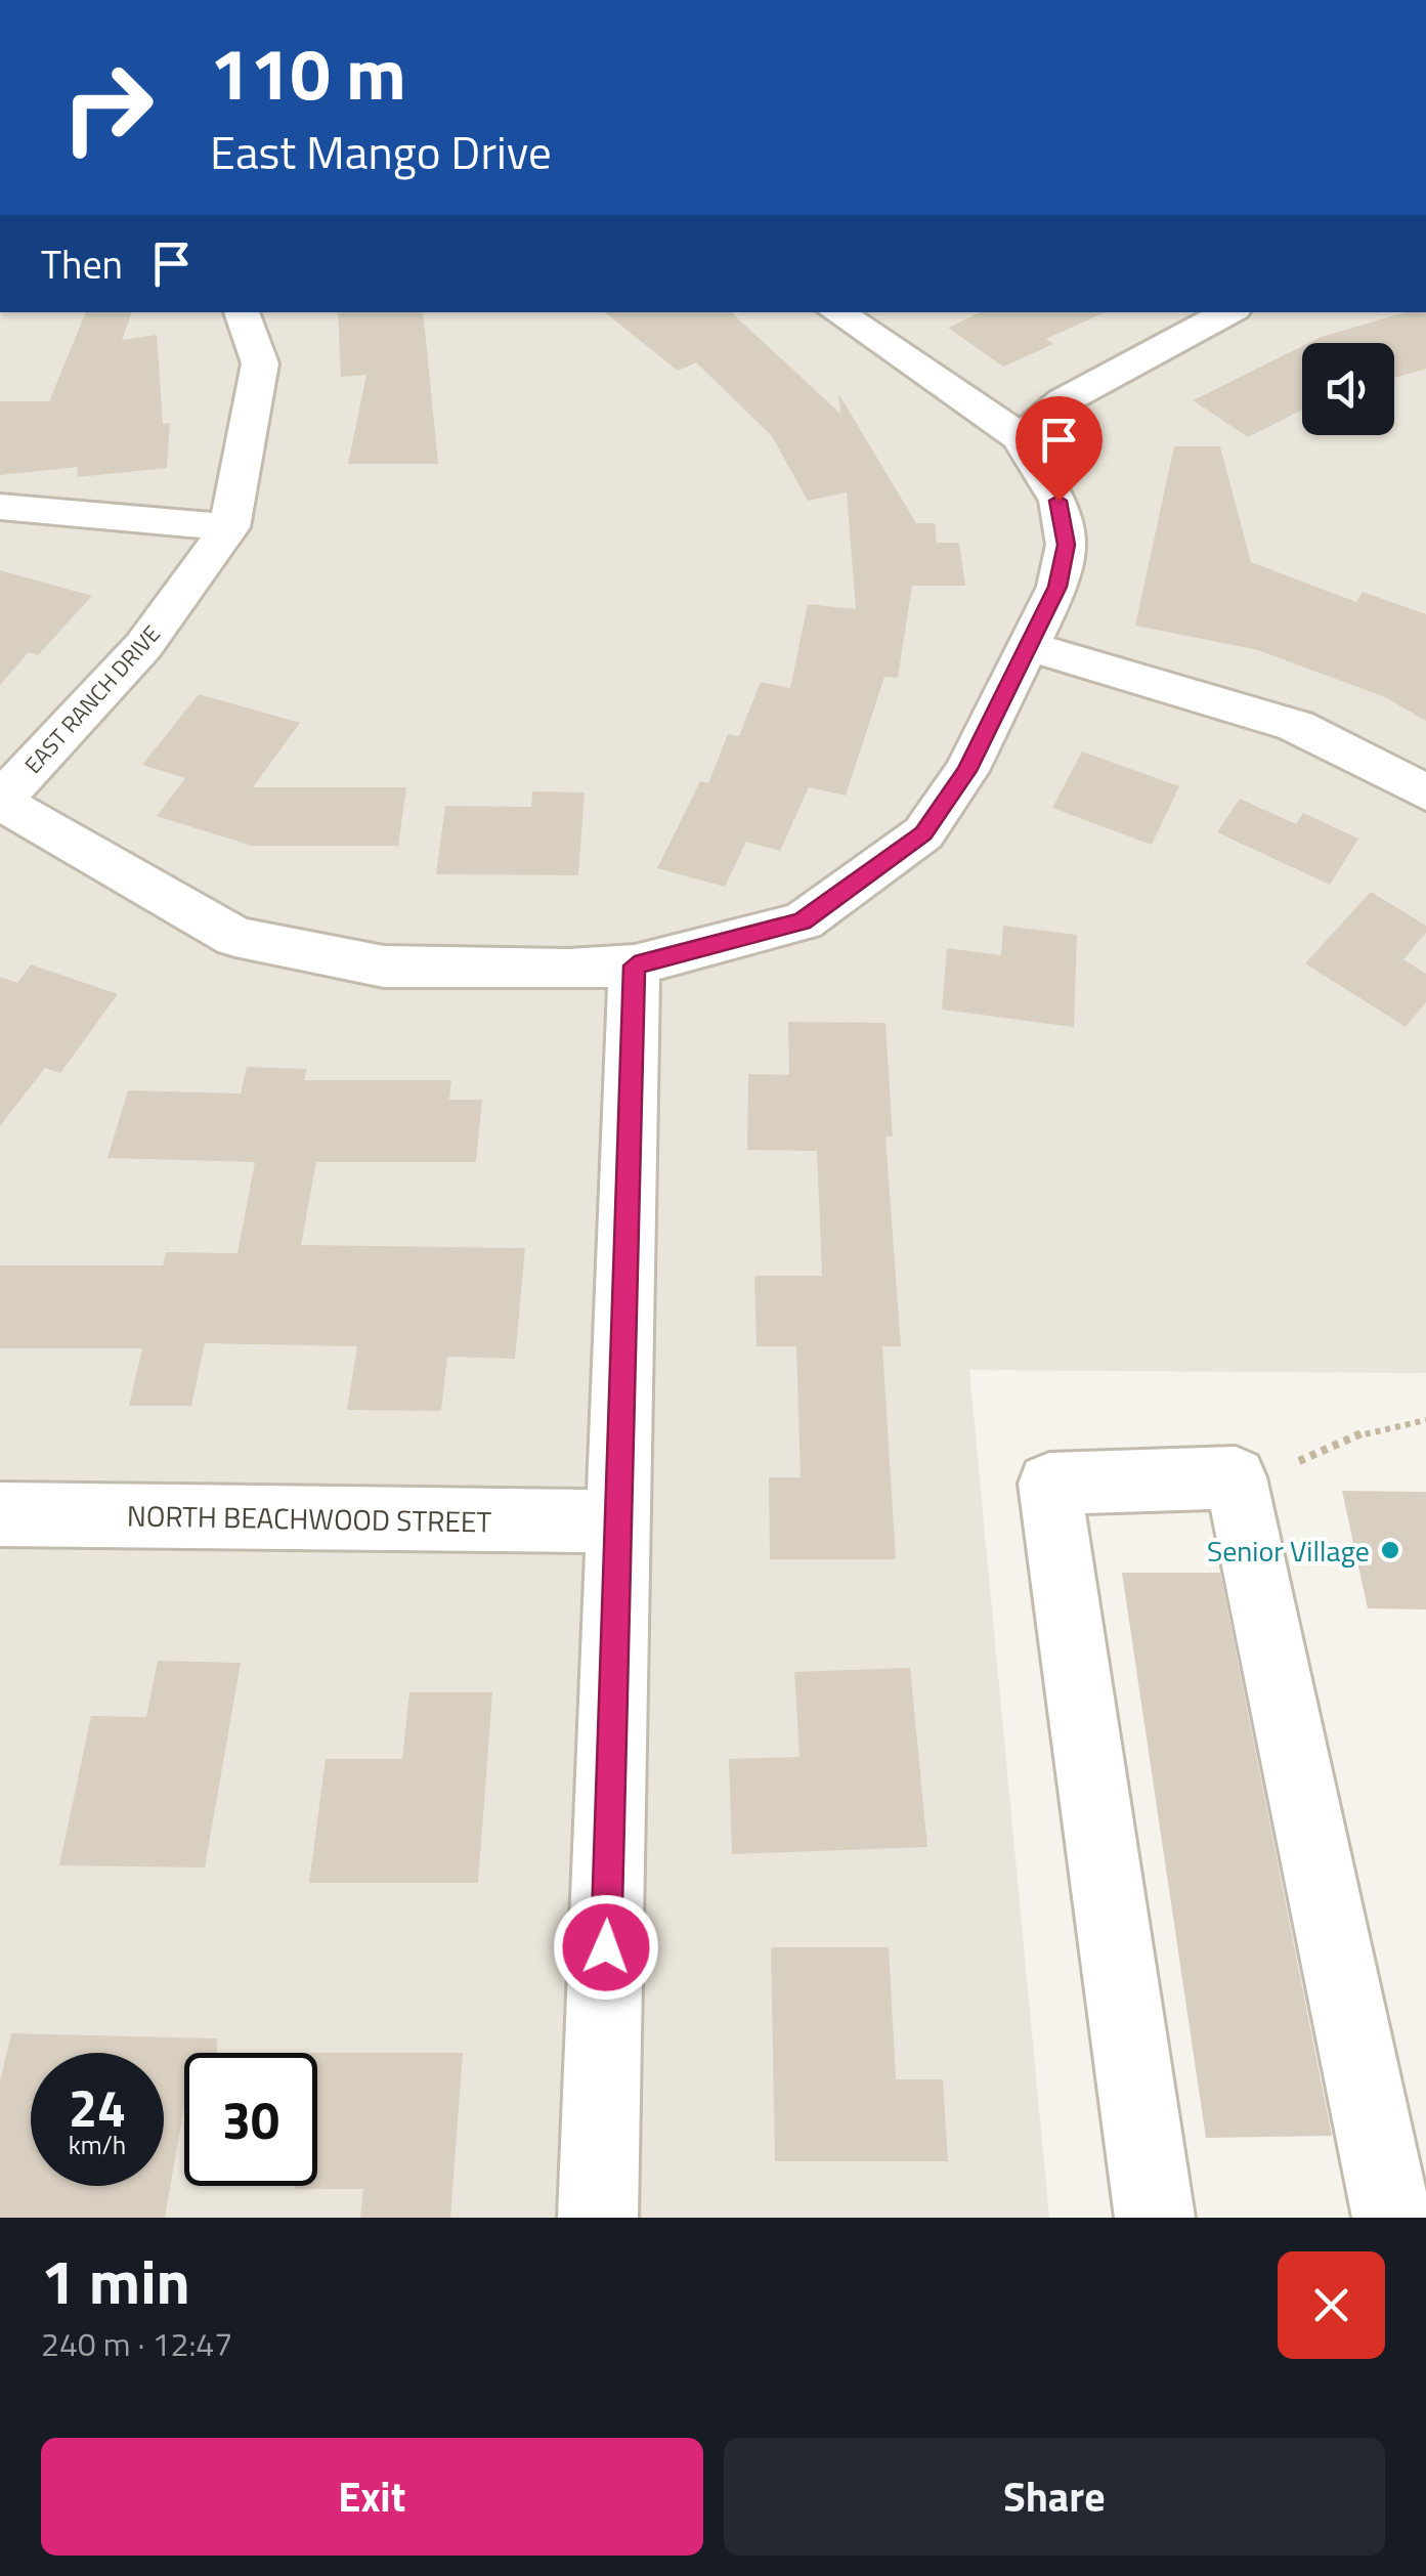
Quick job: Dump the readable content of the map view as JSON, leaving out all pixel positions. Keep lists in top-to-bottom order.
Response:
{
  "streets": {
    "street": ["EAST RANCH DRIVE", "NORTH BEACHWOOD STREET"]
  },
  "places": ["Senior Village"],
  "page": {
    "turn": ["110 m", "East Mango Drive"],
    "then": "Then",
    "speed": "24 km/h",
    "limit": "30",
    "heading": ["1 min", "240 m · 12:47"],
    "buttons": ["Exit", "Share"]
  }
}
